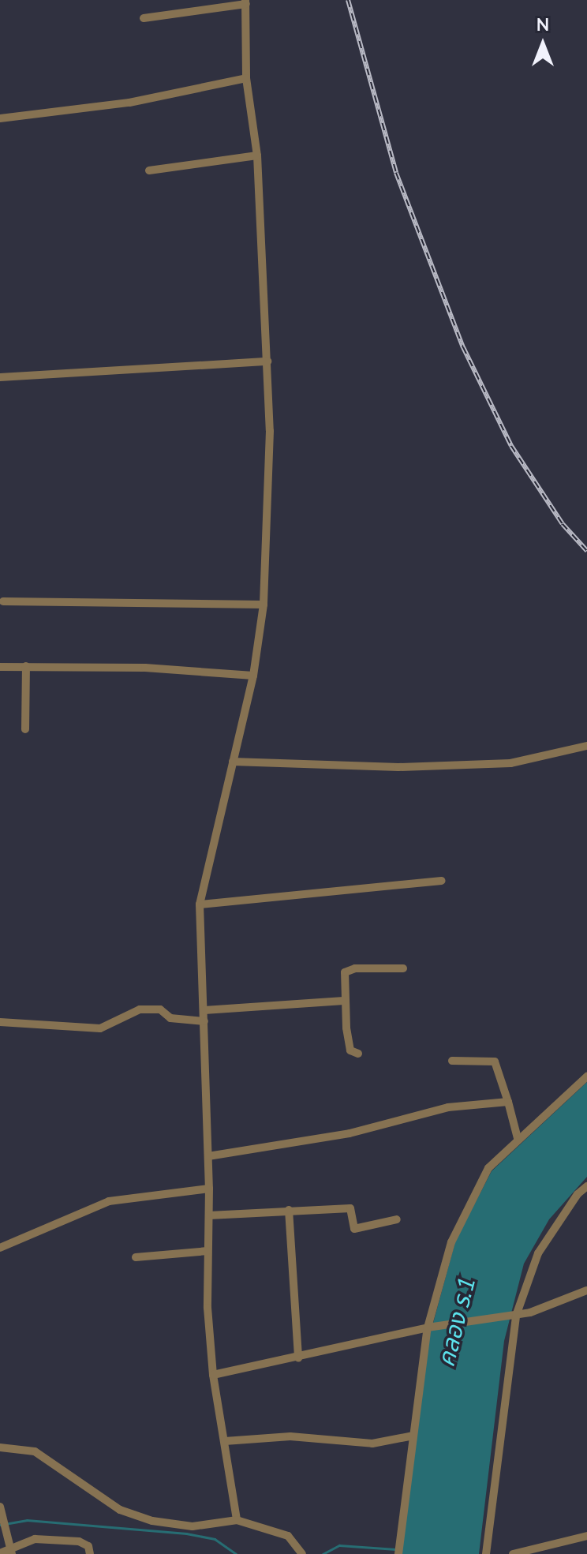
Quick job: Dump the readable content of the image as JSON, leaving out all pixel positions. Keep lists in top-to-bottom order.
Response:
{
  "water": ["คลอง ร.1"],
  "north": "top"
}
